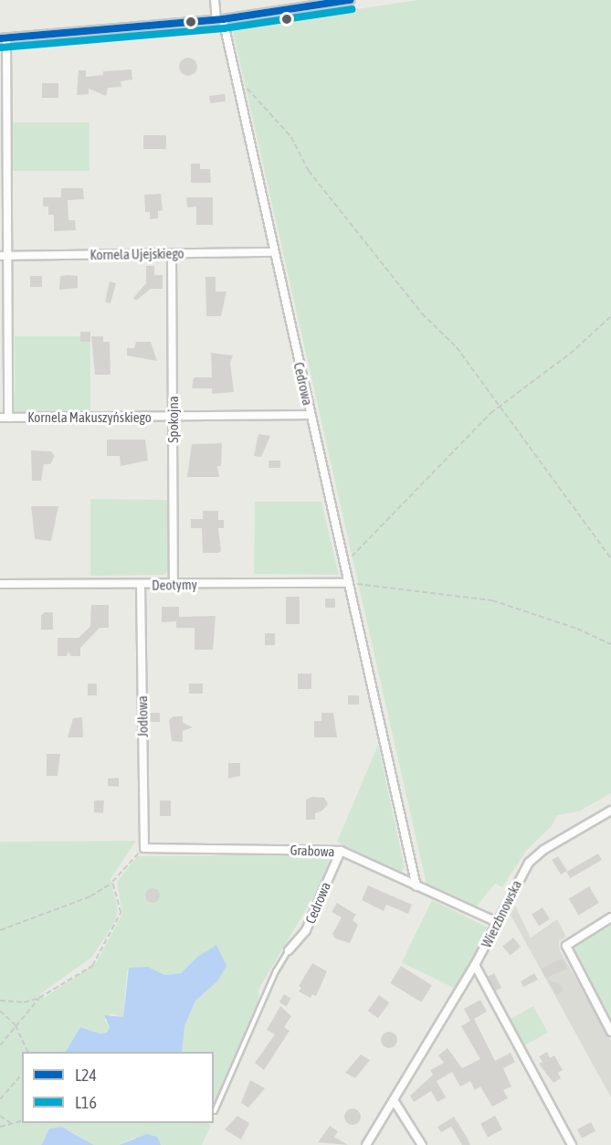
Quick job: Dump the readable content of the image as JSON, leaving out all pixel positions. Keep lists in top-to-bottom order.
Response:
{
  "streets": {
    "street": [
      "Kornela Ujejskiego",
      "Cedrowa",
      "Kornela Makuszyńskiego",
      "Spokojna",
      "Deotymy",
      "Jodłowa",
      "Grabowa",
      "Wierzbnowska"
    ]
  },
  "crossings": [
    ["Kornela Ujejskiego", "Cedrowa"],
    ["Kornela Ujejskiego", "Spokojna"],
    ["Cedrowa", "Kornela Makuszyńskiego"],
    ["Cedrowa", "Deotymy"],
    ["Cedrowa", "Grabowa"],
    ["Kornela Makuszyńskiego", "Spokojna"],
    ["Spokojna", "Deotymy"],
    ["Deotymy", "Jodłowa"],
    ["Jodłowa", "Grabowa"],
    ["Grabowa", "Wierzbnowska"]
  ],
  "lines": ["transit line L24", "transit line L16"],
  "legend": ["L24", "L16"]
}
